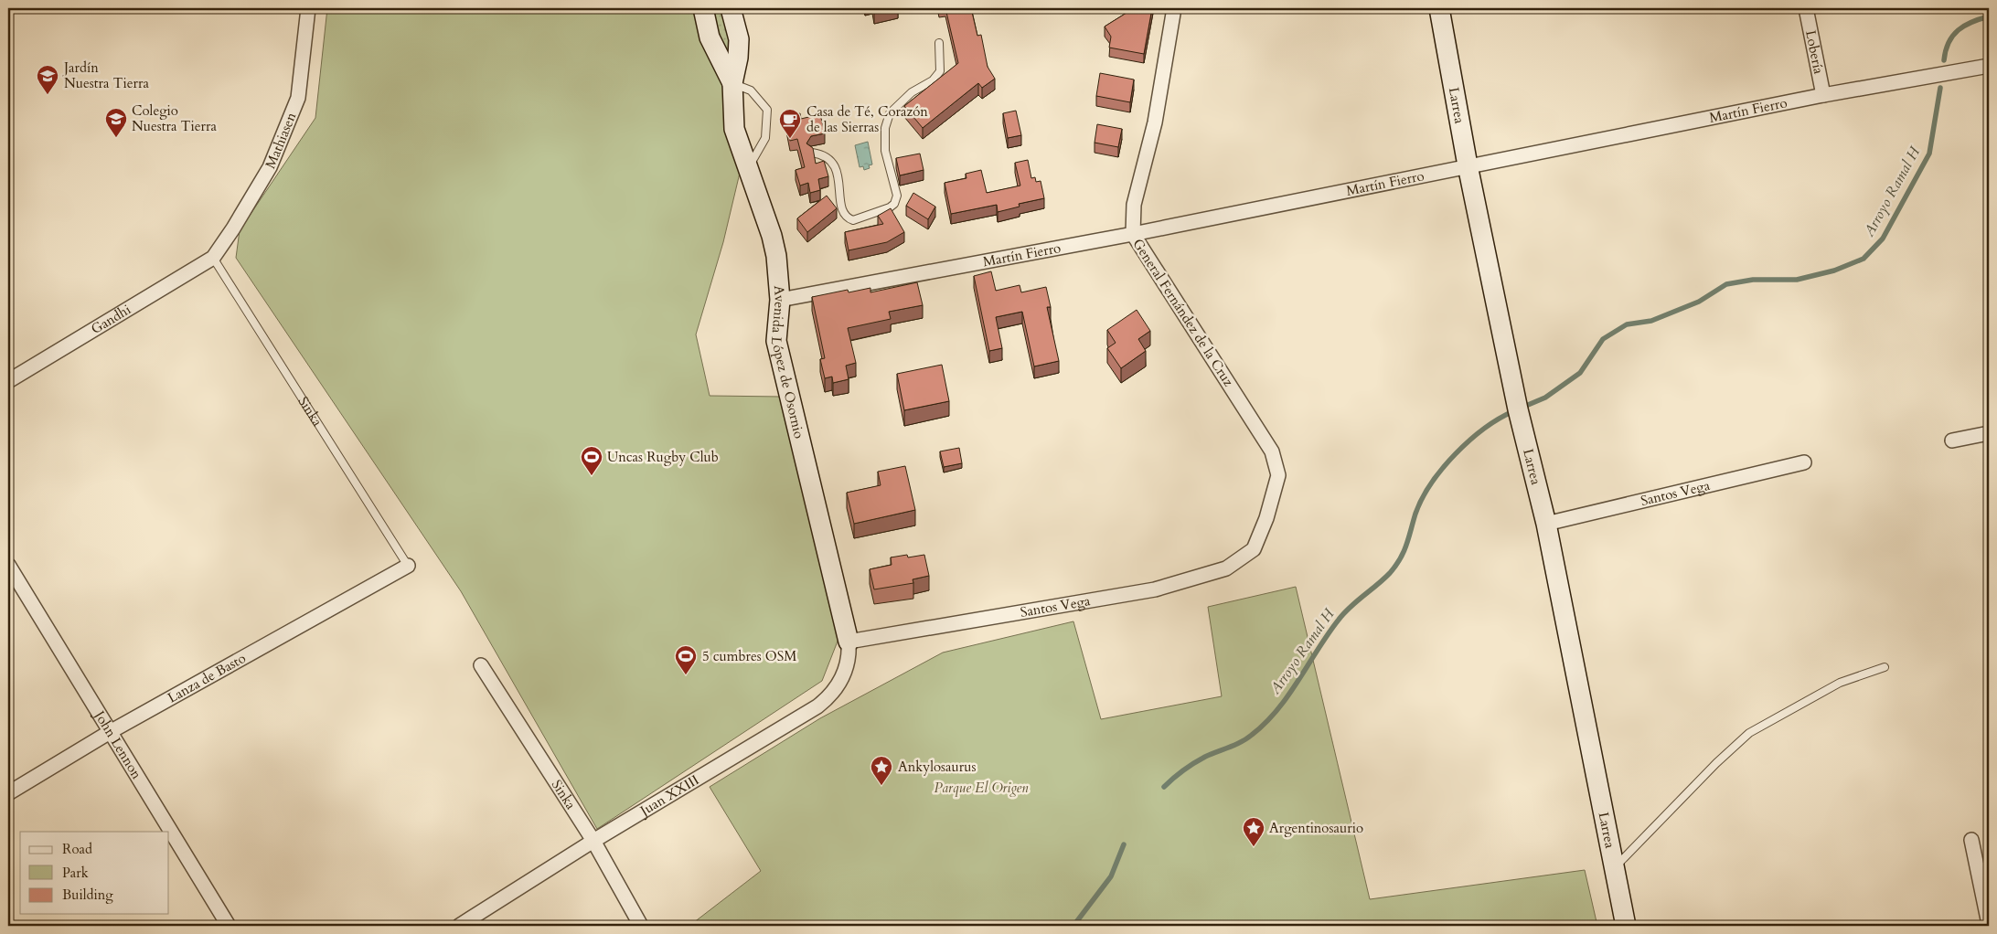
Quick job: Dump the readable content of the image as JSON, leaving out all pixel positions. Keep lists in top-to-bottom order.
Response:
{
  "streets": {
    "street": [
      "Lobería",
      "Larrea",
      "Martín Fierro",
      "Mathiasen",
      "General Fernández de la Cruz",
      "Gandhi",
      "Avenida López de Osornio",
      "Sinka",
      "Santos Vega",
      "Lanza de Basto",
      "John Lennon",
      "Juan XXIII"
    ]
  },
  "crossings": [
    ["Lobería", "Martín Fierro"],
    ["Larrea", "Martín Fierro"],
    ["Larrea", "Santos Vega"],
    ["Martín Fierro", "General Fernández de la Cruz"],
    ["Martín Fierro", "Avenida López de Osornio"],
    ["Mathiasen", "Gandhi"],
    ["Mathiasen", "Sinka"],
    ["General Fernández de la Cruz", "Santos Vega"],
    ["Gandhi", "Sinka"],
    ["Avenida López de Osornio", "Santos Vega"],
    ["Avenida López de Osornio", "Juan XXIII"],
    ["Sinka", "Lanza de Basto"],
    ["Sinka", "Juan XXIII"],
    ["Santos Vega", "Juan XXIII"],
    ["Lanza de Basto", "John Lennon"]
  ],
  "water": ["Arroyo Ramal H"],
  "parks": ["Parque El Origen"],
  "places": {
    "school or university": ["Jardín Nuestra Tierra", "Colegio Nuestra Tierra"],
    "cafe": ["Casa de Té, Corazón de las Sierras"],
    "sports": ["Uncas Rugby Club", "5 cumbres OSM"],
    "place": ["Ankylosaurus", "Argentinosaurio"]
  },
  "legend": ["Road", "Park", "Building"]
}
